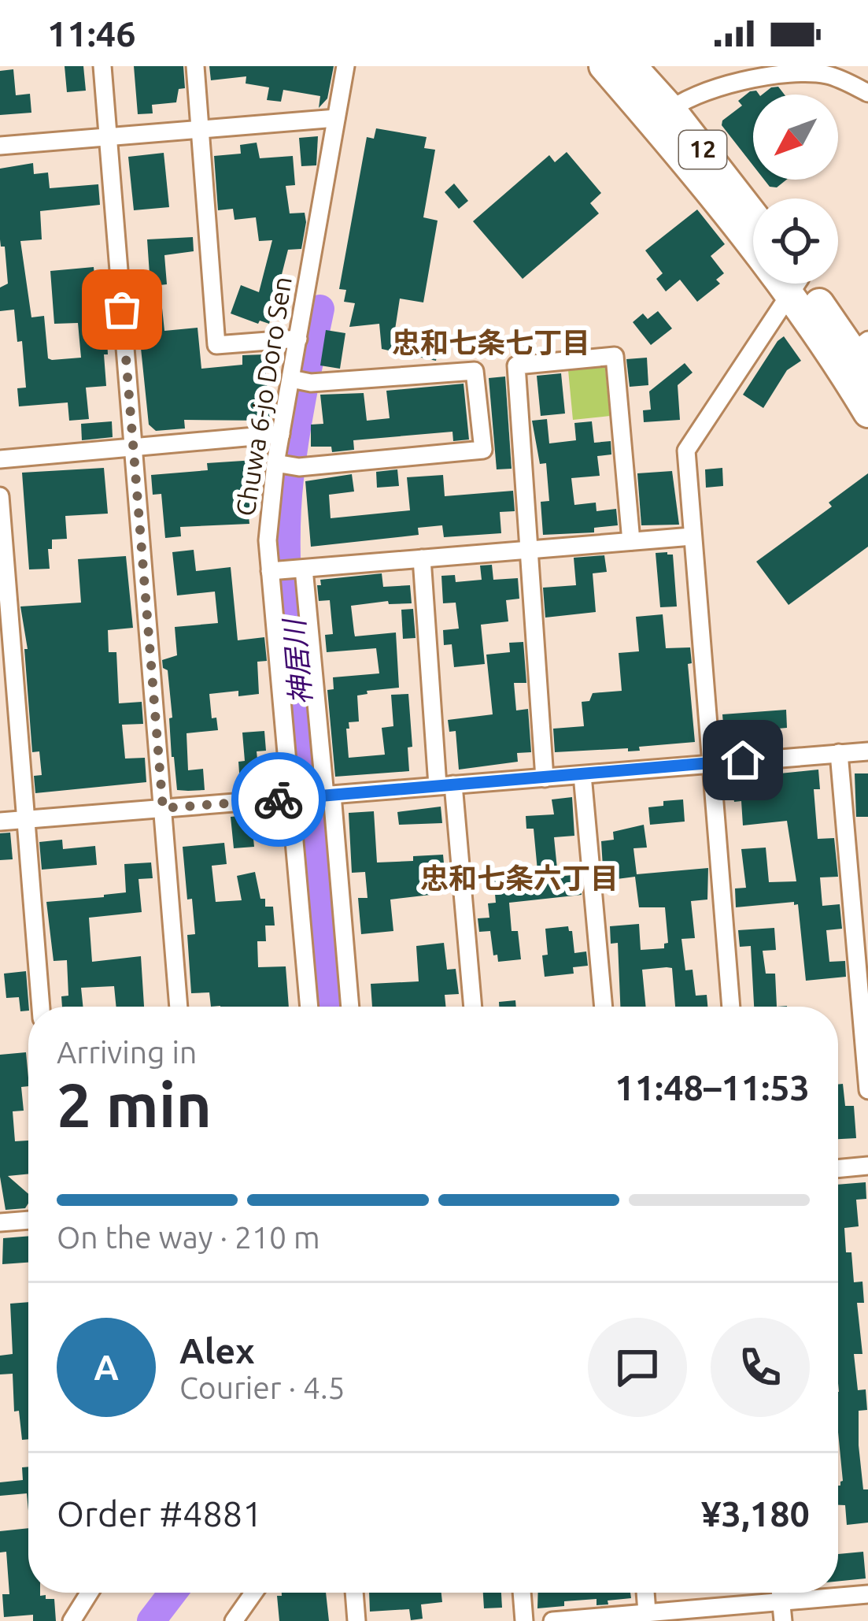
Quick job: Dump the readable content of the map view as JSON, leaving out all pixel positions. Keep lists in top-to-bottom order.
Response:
{
  "streets": {
    "highway": ["12"],
    "street": ["Chuwa 6-jo Doro Sen"]
  },
  "districts": ["忠和七条七丁目", "忠和七条六丁目"],
  "water": ["神居川"],
  "north": "bottom left",
  "page": {
    "status": "11:46",
    "heading": ["2 min", "Arriving in", "11:48–11:53"],
    "panel": [
      "Alex",
      "Courier · 4.5",
      "Order #4881",
      "¥3,180"
    ],
    "bar": "On the way · 210 m",
    "round": "A"
  }
}
